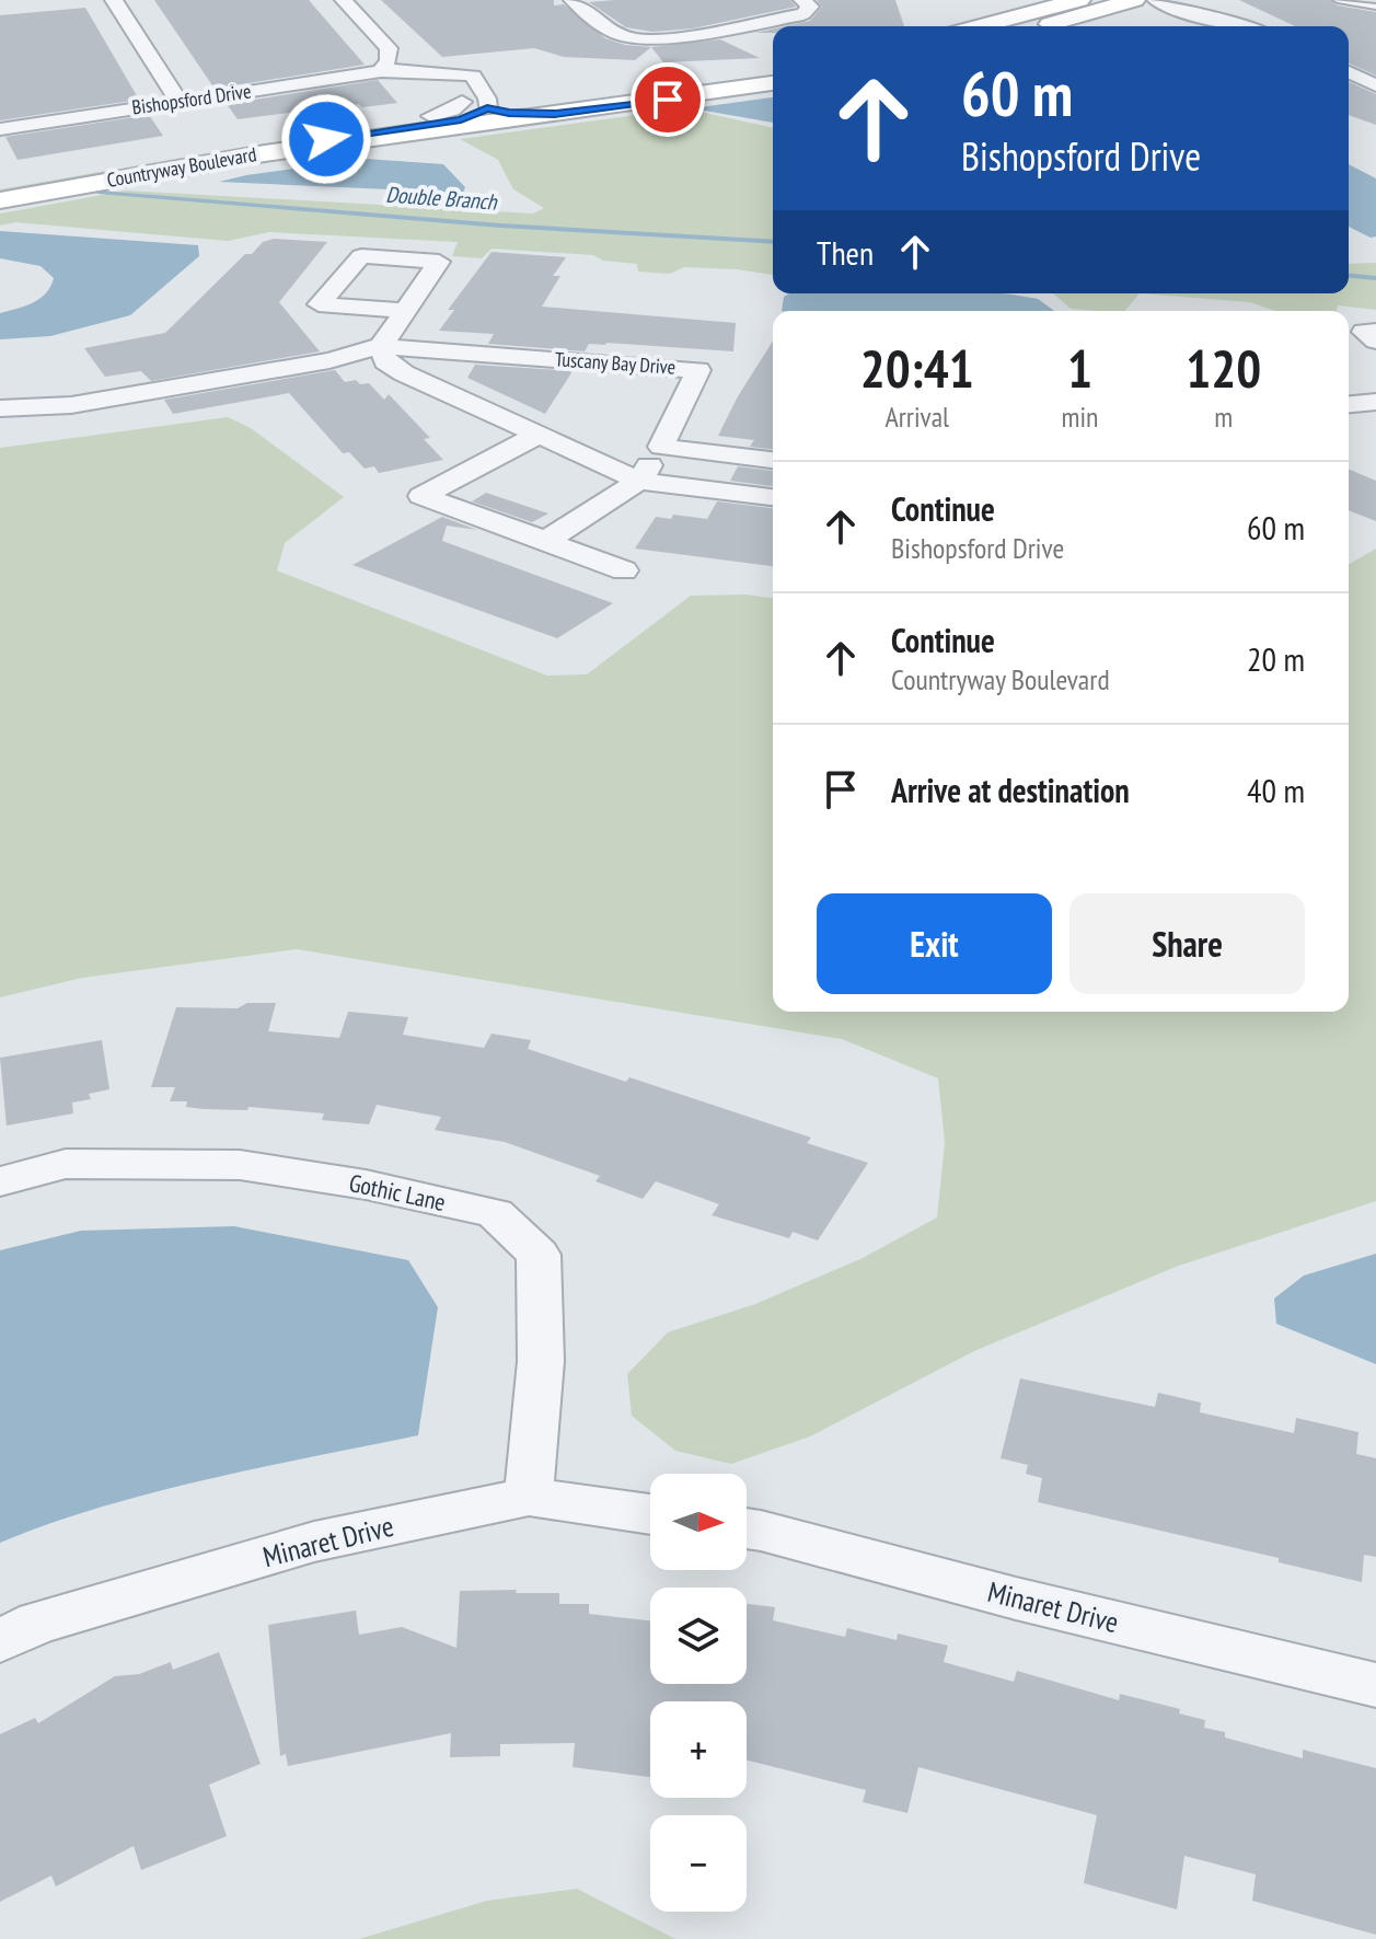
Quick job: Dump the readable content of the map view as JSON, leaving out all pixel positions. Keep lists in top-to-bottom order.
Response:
{
  "streets": {
    "street": [
      "Bishopsford Drive",
      "Countryway Boulevard",
      "Tuscany Bay Drive",
      "Gothic Lane",
      "Minaret Drive"
    ]
  },
  "crossings": [
    ["Bishopsford Drive", "Countryway Boulevard"],
    ["Gothic Lane", "Minaret Drive"]
  ],
  "water": ["Double Branch"],
  "north": "right",
  "page": {
    "turn": ["60 m", "Bishopsford Drive"],
    "then": "Then",
    "eta": [
      "20:41",
      "Arrival",
      "1",
      "min",
      "120",
      "m"
    ],
    "list": [
      {
        "name": "Continue",
        "note": "Bishopsford Drive",
        "value": "60 m"
      },
      {
        "name": "Continue",
        "note": "Countryway Boulevard",
        "value": "20 m"
      },
      {
        "name": "Arrive at destination",
        "value": "40 m"
      }
    ],
    "buttons": ["Exit", "Share"],
    "map_buttons": ["+", "−"]
  }
}
